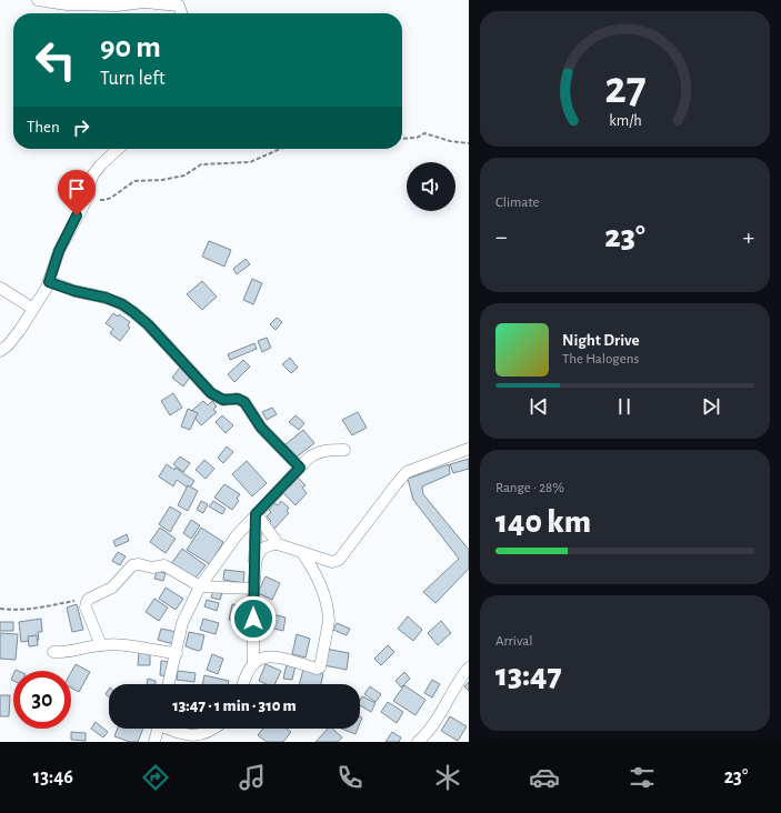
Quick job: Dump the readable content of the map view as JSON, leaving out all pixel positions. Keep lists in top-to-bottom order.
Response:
{
  "page": {
    "turn": ["90 m", "Turn left"],
    "then": "Then",
    "tile": [
      "Climate",
      ["Range · 28%", "140 km"],
      ["Arrival", "13:47"]
    ],
    "heat": ["−", "23°", "+"],
    "song": ["Night Drive", "The Halogens"],
    "limit": "30",
    "trip": "13:47 · 1 min · 310 m",
    "tabs": ["13:46", "23°"],
    "gauge": ["27", "km/h"]
  }
}
